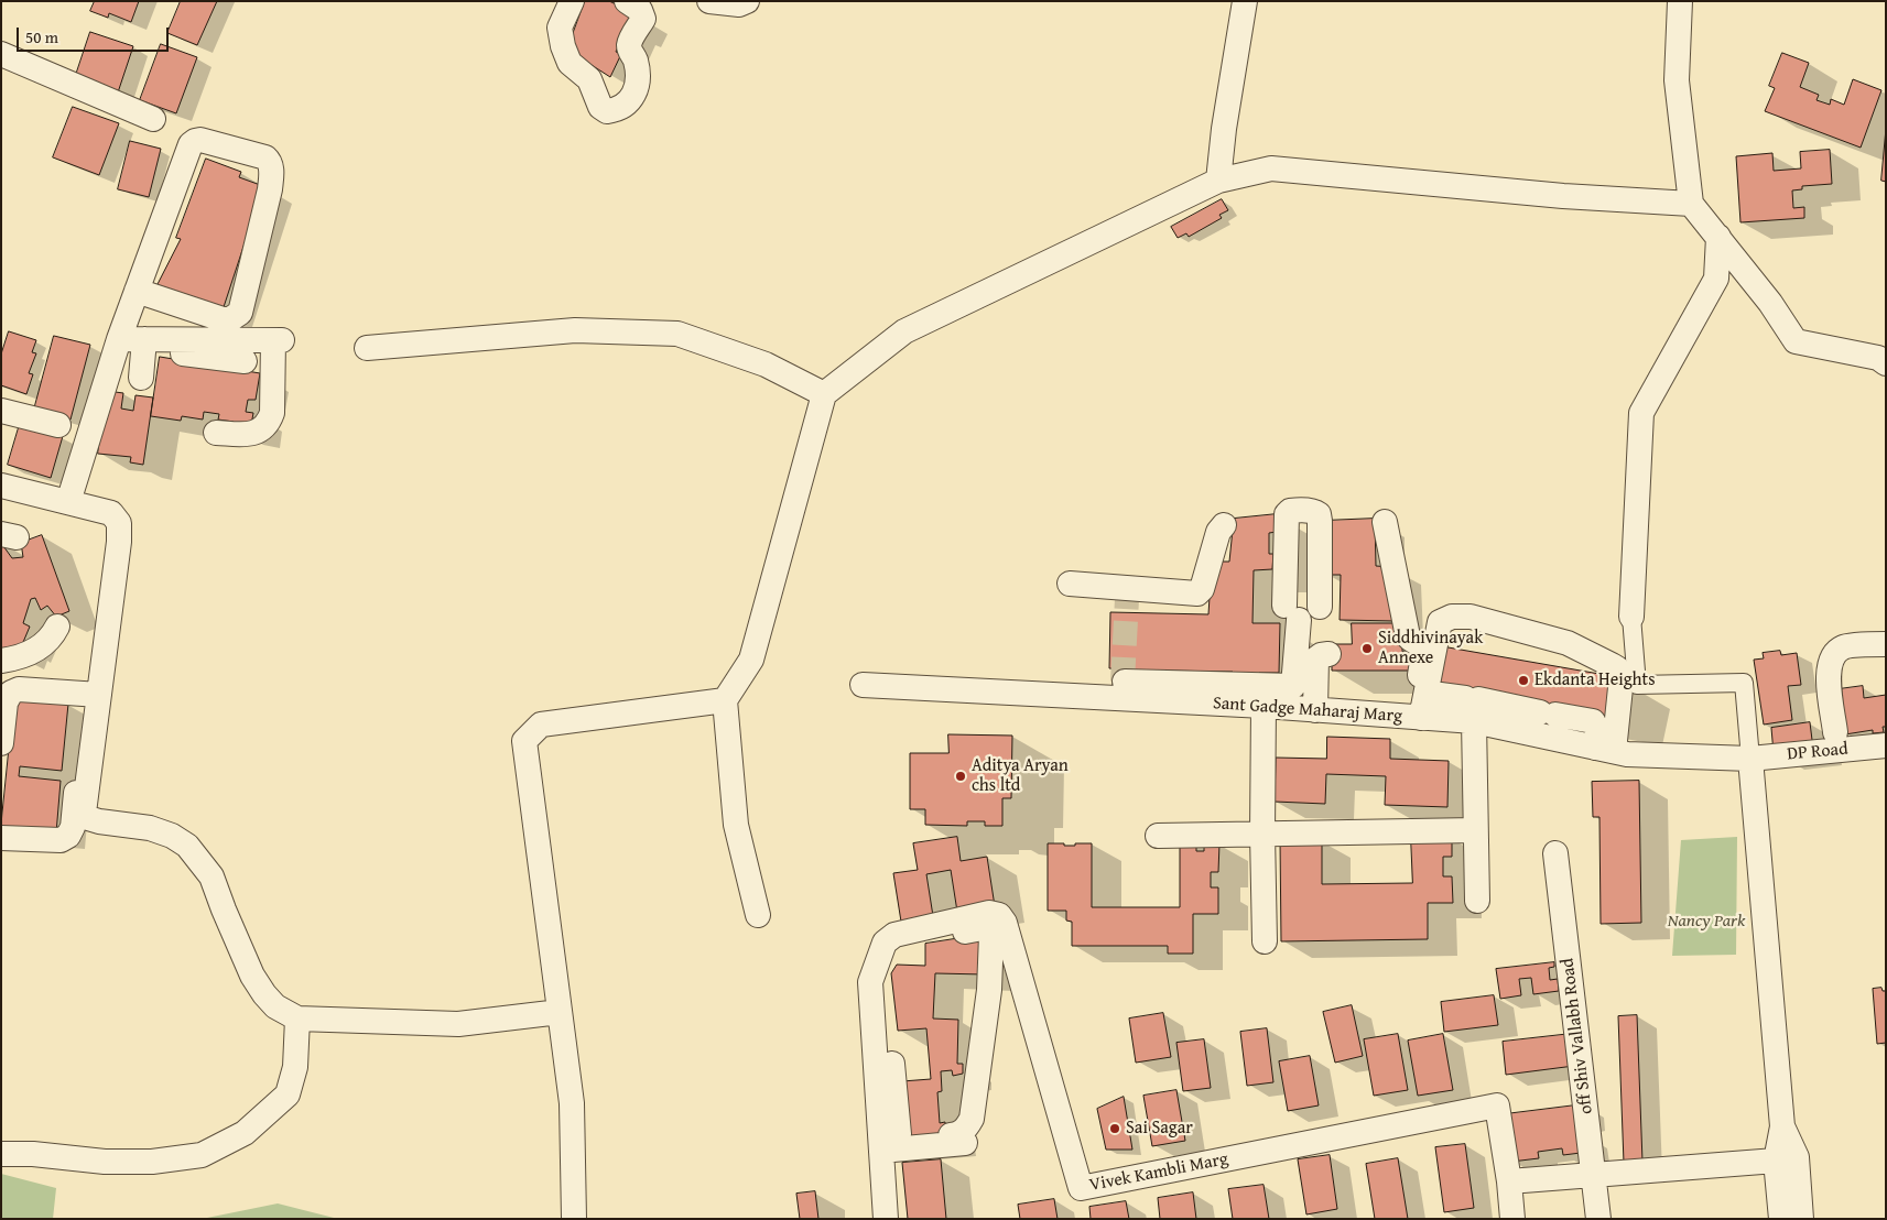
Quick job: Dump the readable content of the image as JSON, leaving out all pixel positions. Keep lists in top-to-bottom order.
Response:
{
  "streets": {
    "street": [
      "Sant Gadge Maharaj Marg",
      "DP Road",
      "off Shiv Vallabh Road",
      "Vivek Kambli Marg"
    ]
  },
  "crossings": [
    ["Sant Gadge Maharaj Marg", "DP Road"]
  ],
  "parks": ["Nancy Park"],
  "places": [
    "Siddhivinayak Annexe",
    "Ekdanta Heights",
    "Aditya Aryan chs ltd",
    "Sai Sagar"
  ],
  "scale_bar": "50 m"
}
